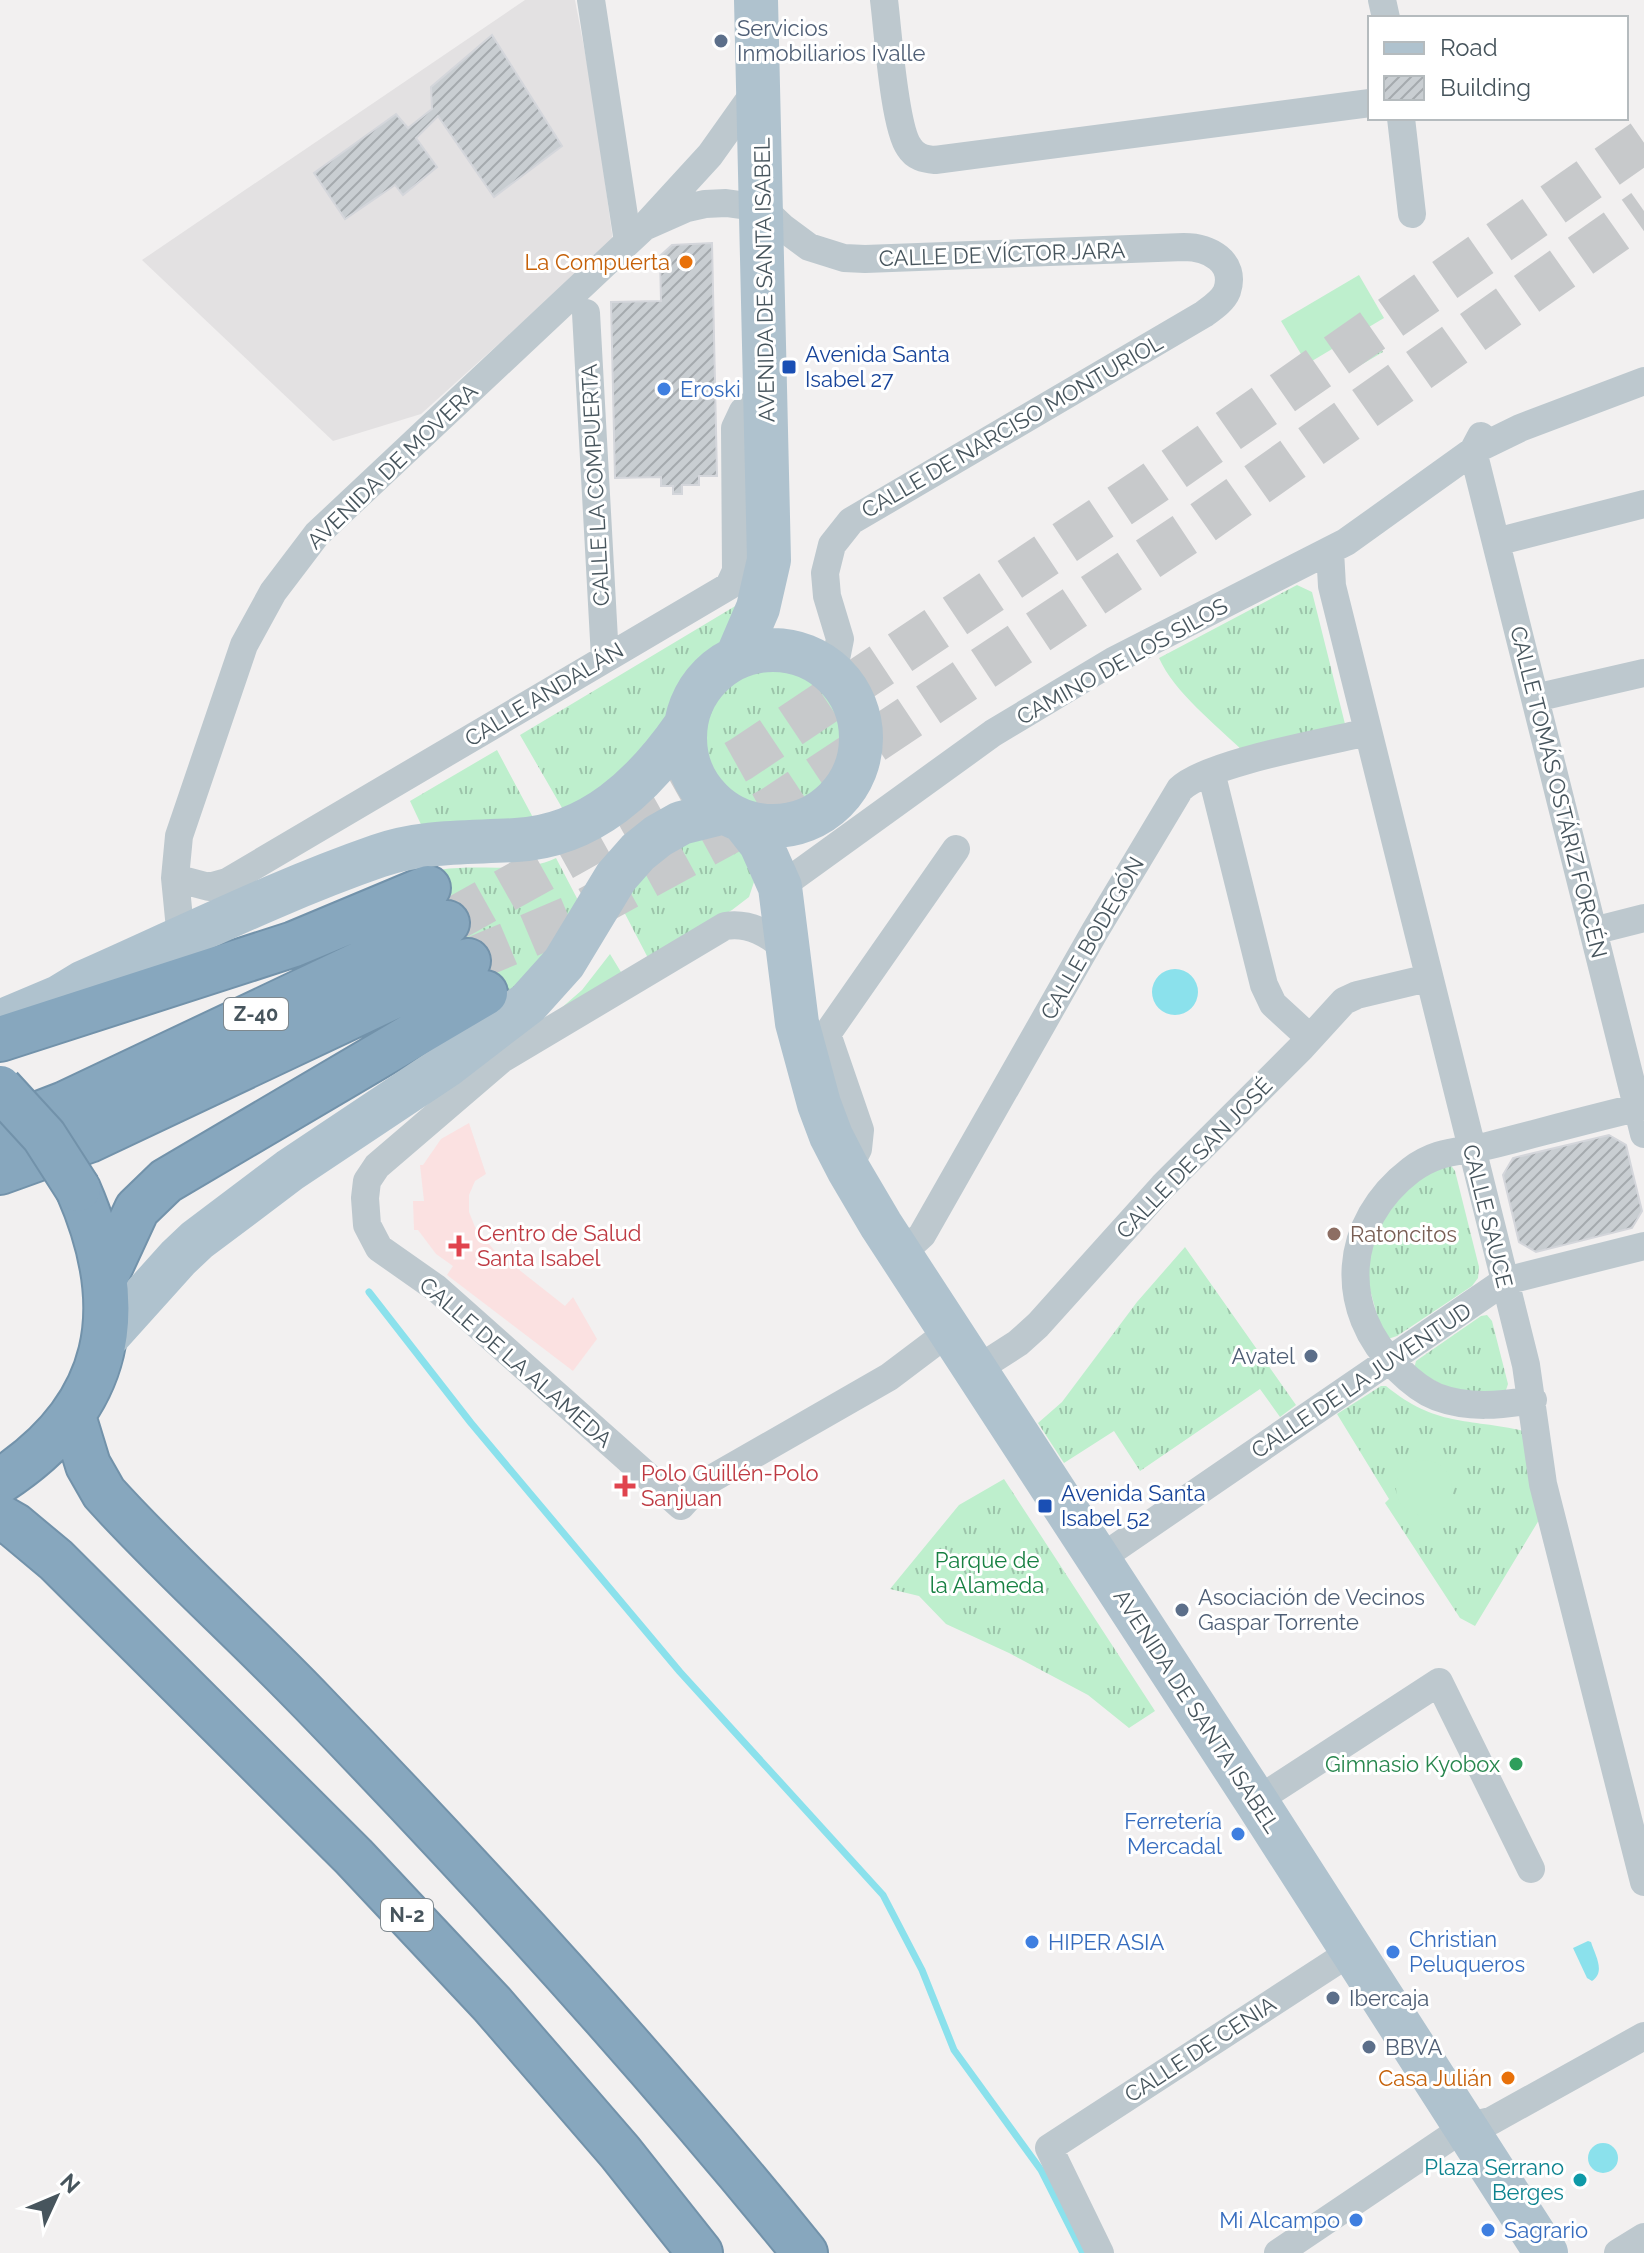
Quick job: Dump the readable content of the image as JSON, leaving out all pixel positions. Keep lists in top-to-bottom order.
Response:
{
  "streets": {
    "highway": ["Z-40", "N-2"],
    "main road": ["AVENIDA DE SANTA ISABEL"],
    "street": [
      "CALLE DE VÍCTOR JARA",
      "CALLE DE NARCISO MONTURIOL",
      "AVENIDA DE MOVERA",
      "CALLE LA COMPUERTA",
      "CAMINO DE LOS SILOS",
      "CALLE ANDALÁN",
      "CALLE TOMÁS OSTÁRIZ FORCÉN",
      "CALLE BODEGÓN",
      "CALLE DE SAN JOSÉ",
      "CALLE SAUCE",
      "CALLE DE LA ALAMEDA",
      "CALLE DE LA JUVENTUD",
      "CALLE DE CENIA"
    ]
  },
  "crossings": [
    ["CALLE DE VÍCTOR JARA", "AVENIDA DE SANTA ISABEL"],
    ["CALLE DE VÍCTOR JARA", "CALLE DE NARCISO MONTURIOL"],
    ["CALLE DE VÍCTOR JARA", "AVENIDA DE MOVERA"],
    ["AVENIDA DE SANTA ISABEL", "CALLE DE NARCISO MONTURIOL"],
    ["AVENIDA DE SANTA ISABEL", "AVENIDA DE MOVERA"],
    ["AVENIDA DE SANTA ISABEL", "CAMINO DE LOS SILOS"],
    ["AVENIDA DE SANTA ISABEL", "CALLE ANDALÁN"],
    ["AVENIDA DE SANTA ISABEL", "CALLE BODEGÓN"],
    ["AVENIDA DE SANTA ISABEL", "CALLE DE SAN JOSÉ"],
    ["AVENIDA DE SANTA ISABEL", "CALLE DE LA ALAMEDA"],
    ["AVENIDA DE SANTA ISABEL", "CALLE DE LA JUVENTUD"],
    ["AVENIDA DE SANTA ISABEL", "CALLE DE CENIA"],
    ["AVENIDA DE MOVERA", "CALLE ANDALÁN"],
    ["CALLE LA COMPUERTA", "CALLE ANDALÁN"],
    ["CAMINO DE LOS SILOS", "CALLE TOMÁS OSTÁRIZ FORCÉN"],
    ["CAMINO DE LOS SILOS", "CALLE SAUCE"],
    ["CALLE BODEGÓN", "CALLE SAUCE"],
    ["CALLE DE SAN JOSÉ", "CALLE SAUCE"],
    ["CALLE SAUCE", "CALLE DE LA JUVENTUD"]
  ],
  "parks": ["Parque de la Alameda"],
  "places": {
    "other": [
      "Servicios Inmobiliarios Ivalle",
      "La Compuerta",
      "Eroski",
      "Ratoncitos",
      "Avatel",
      "Asociación de Vecinos Gaspar Torrente",
      "Gimnasio Kyobox",
      "Ferretería Mercadal",
      "HIPER ASIA",
      "Christian Peluqueros",
      "Ibercaja",
      "BBVA",
      "Casa Julián",
      "Plaza Serrano Berges",
      "Mi Alcampo",
      "Sagrario"
    ],
    "transit": ["Avenida Santa Isabel 27", "Avenida Santa Isabel 52"],
    "health": ["Centro de Salud Santa Isabel", "Polo Guillén-Polo Sanjuan"]
  },
  "legend": ["Road", "Building"],
  "north": "top right"
}
